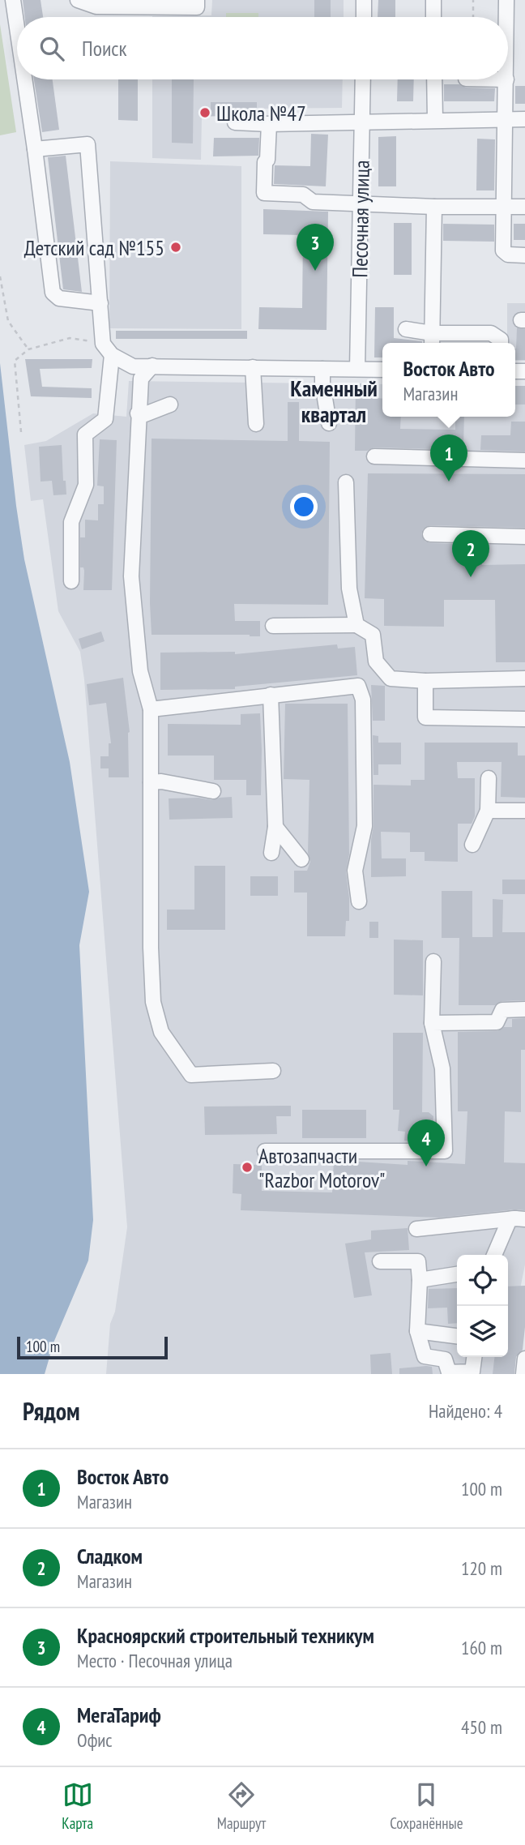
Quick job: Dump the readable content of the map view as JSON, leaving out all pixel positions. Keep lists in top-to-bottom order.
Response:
{
  "streets": {
    "street": ["Песочная улица"]
  },
  "districts": ["Каменный квартал"],
  "places": ["Школа №47", "Детский сад №155", "Автозапчасти \"Razbor Motorov\""],
  "scale_bar": "100 m",
  "page": {
    "search": "Поиск",
    "pins": [
      "3",
      "1",
      "2",
      "4"
    ],
    "popup": ["Восток Авто", "Магазин"],
    "scale": "100 m",
    "heading": ["Рядом", "Найдено: 4"],
    "list": [
      {
        "mark": "1",
        "name": "Восток Авто",
        "note": "Магазин",
        "value": "100 m"
      },
      {
        "mark": "2",
        "name": "Сладком",
        "note": "Магазин",
        "value": "120 m"
      },
      {
        "mark": "3",
        "name": "Красноярский строительный техникум",
        "note": "Место · Песочная улица",
        "value": "160 m"
      },
      {
        "mark": "4",
        "name": "МегаТариф",
        "note": "Офис",
        "value": "450 m"
      }
    ],
    "nav": ["Карта", "Маршрут", "Сохранённые"]
  }
}
